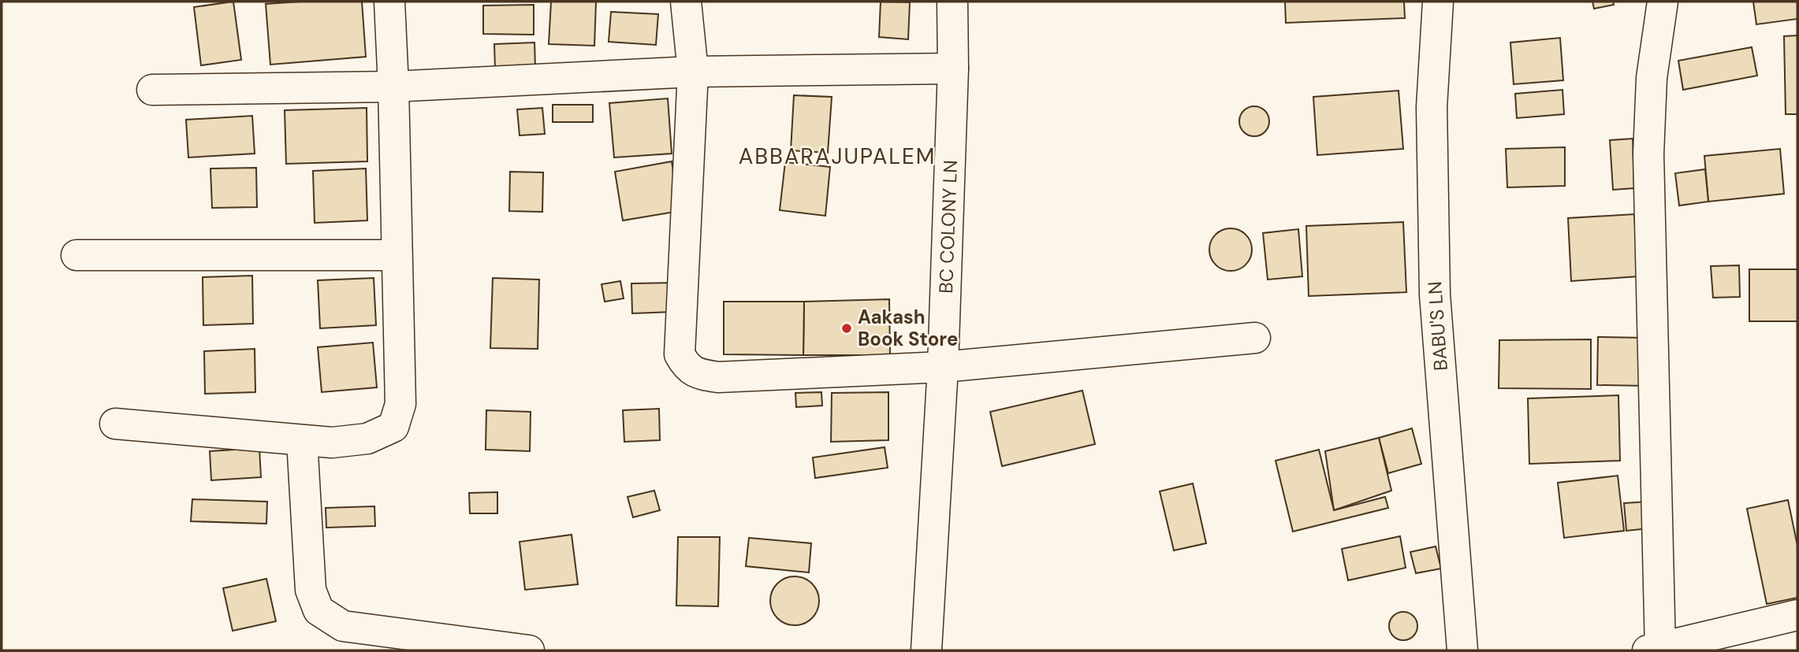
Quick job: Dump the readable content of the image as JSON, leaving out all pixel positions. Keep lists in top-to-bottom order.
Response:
{
  "streets": {
    "street": ["BC COLONY LN", "BABU'S LN"]
  },
  "districts": ["ABBARAJUPALEM"],
  "places": ["Aakash Book Store"]
}
